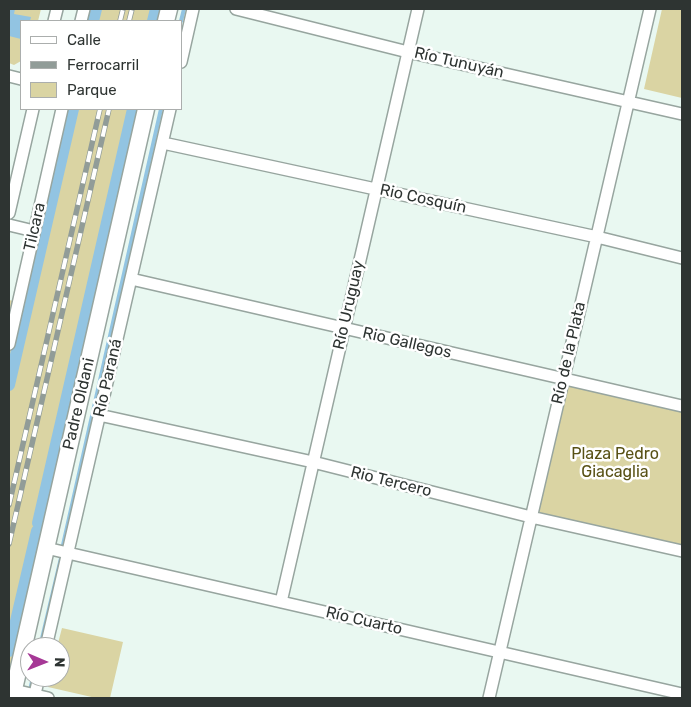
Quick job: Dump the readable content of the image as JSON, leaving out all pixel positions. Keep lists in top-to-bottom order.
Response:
{
  "streets": {
    "main road": ["Padre Oldani"],
    "street": [
      "Río Tunuyán",
      "Rio Cosquín",
      "Tilcara",
      "Río Uruguay",
      "Rio Gallegos",
      "Río de la Plata",
      "Río Paraná",
      "Rio Tercero",
      "Río Cuarto"
    ]
  },
  "crossings": [
    ["Río Tunuyán", "Río Uruguay"],
    ["Río Tunuyán", "Río de la Plata"],
    ["Rio Cosquín", "Río Uruguay"],
    ["Rio Cosquín", "Río de la Plata"],
    ["Rio Cosquín", "Río Paraná"],
    ["Río Uruguay", "Rio Gallegos"],
    ["Río Uruguay", "Rio Tercero"],
    ["Río Uruguay", "Río Cuarto"],
    ["Rio Gallegos", "Río de la Plata"],
    ["Rio Gallegos", "Río Paraná"],
    ["Río de la Plata", "Rio Tercero"],
    ["Río de la Plata", "Río Cuarto"],
    ["Río Paraná", "Rio Tercero"],
    ["Río Paraná", "Río Cuarto"],
    ["Padre Oldani", "Río Cuarto"]
  ],
  "parks": ["Plaza Pedro Giacaglia"],
  "legend": ["Calle", "Ferrocarril", "Parque"],
  "north": "right"
}
